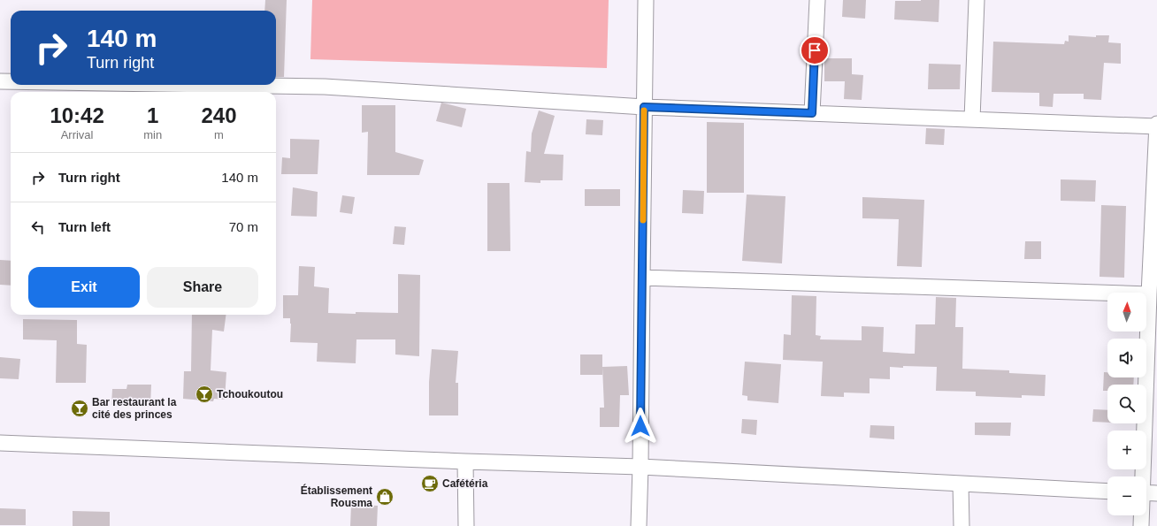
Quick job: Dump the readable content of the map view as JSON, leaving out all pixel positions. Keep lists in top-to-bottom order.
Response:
{
  "places": {
    "bar": ["Tchoukoutou", "Bar restaurant la cité des princes"],
    "cafe": ["Cafétéria"],
    "shop": ["Établissement Rousma"]
  },
  "north": "top",
  "page": {
    "turn": ["140 m", "Turn right"],
    "eta": [
      "10:42",
      "Arrival",
      "1",
      "min",
      "240",
      "m"
    ],
    "list": [
      {
        "name": "Turn right",
        "value": "140 m"
      },
      {
        "name": "Turn left",
        "value": "70 m"
      }
    ],
    "buttons": ["Exit", "Share"],
    "map_buttons": ["+", "−"]
  }
}
